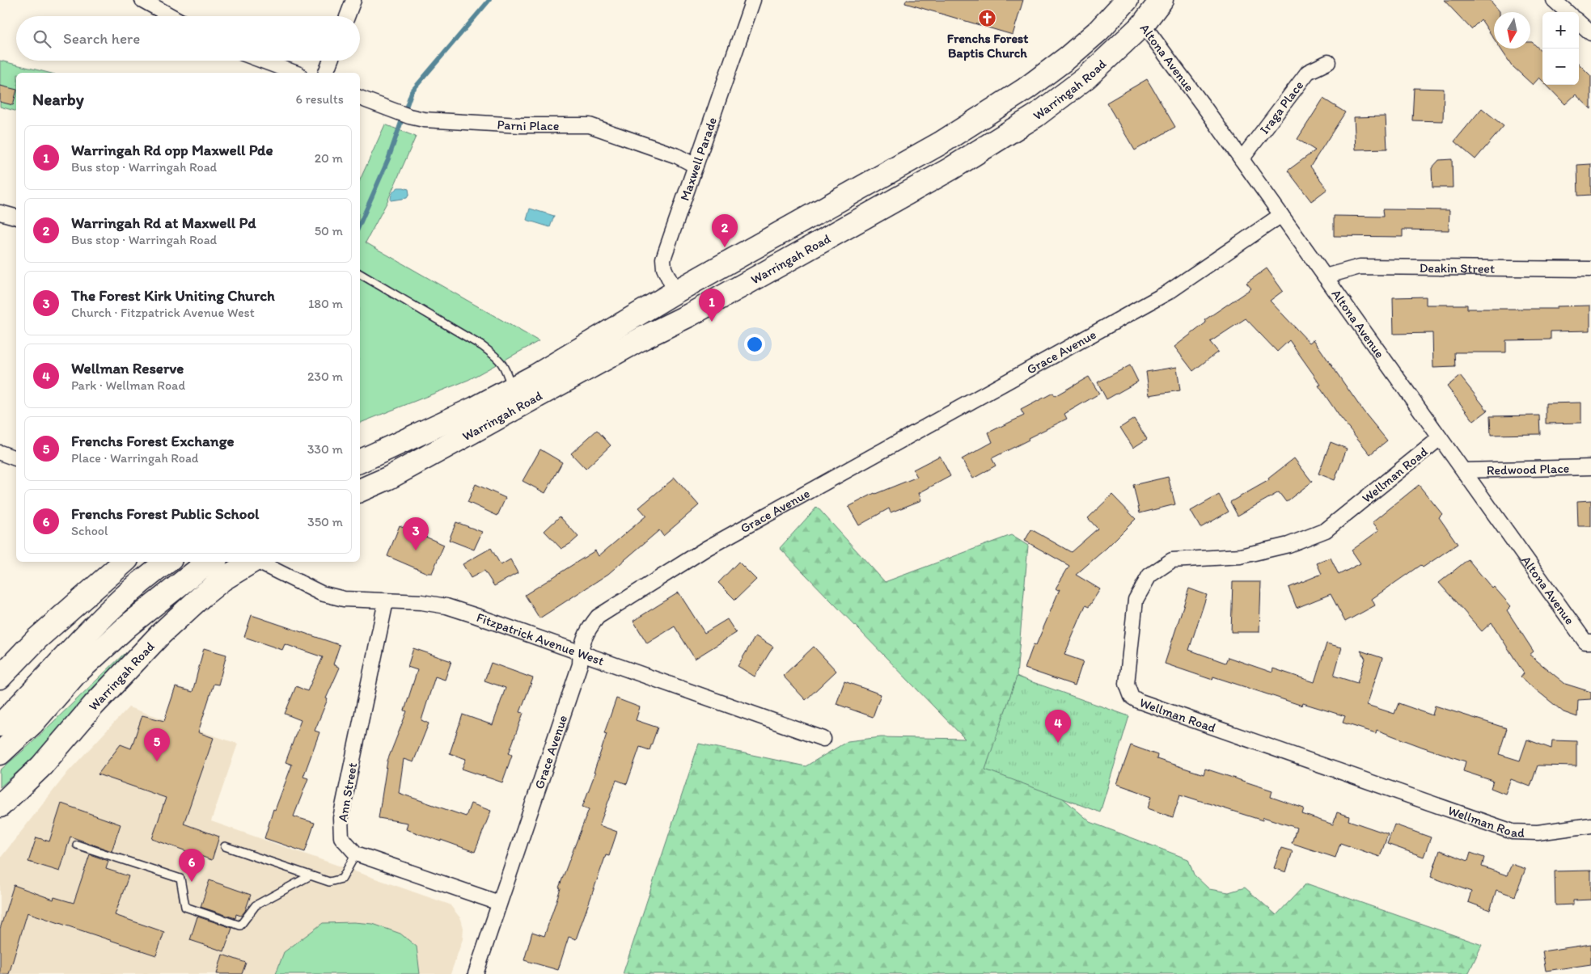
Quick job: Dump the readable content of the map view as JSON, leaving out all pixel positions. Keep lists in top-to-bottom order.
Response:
{
  "streets": {
    "main road": ["Altona Avenue", "Warringah Road", "Maxwell Parade"],
    "street": [
      "Iraga Place",
      "Parni Place",
      "Deakin Street",
      "Grace Avenue",
      "Redwood Place",
      "Wellman Road",
      "Fitzpatrick Avenue West",
      "Ann Street"
    ]
  },
  "crossings": [
    ["Altona Avenue", "Warringah Road"],
    ["Altona Avenue", "Iraga Place"],
    ["Altona Avenue", "Deakin Street"],
    ["Altona Avenue", "Grace Avenue"],
    ["Altona Avenue", "Redwood Place"],
    ["Altona Avenue", "Wellman Road"],
    ["Warringah Road", "Maxwell Parade"],
    ["Parni Place", "Maxwell Parade"],
    ["Grace Avenue", "Fitzpatrick Avenue West"],
    ["Grace Avenue", "Ann Street"],
    ["Fitzpatrick Avenue West", "Ann Street"]
  ],
  "places": {
    "church": ["Frenchs Forest Baptis Church"]
  },
  "north": "bottom",
  "page": {
    "map_buttons": ["+", "−"],
    "search": "Search here",
    "heading": ["Nearby", "6 results"],
    "list": [
      {
        "mark": "1",
        "name": "Warringah Rd opp Maxwell Pde",
        "note": "Bus stop · Warringah Road",
        "value": "20 m"
      },
      {
        "mark": "2",
        "name": "Warringah Rd at Maxwell Pd",
        "note": "Bus stop · Warringah Road",
        "value": "50 m"
      },
      {
        "mark": "3",
        "name": "The Forest Kirk Uniting Church",
        "note": "Church · Fitzpatrick Avenue West",
        "value": "180 m"
      },
      {
        "mark": "4",
        "name": "Wellman Reserve",
        "note": "Park · Wellman Road",
        "value": "230 m"
      },
      {
        "mark": "5",
        "name": "Frenchs Forest Exchange",
        "note": "Place · Warringah Road",
        "value": "330 m"
      },
      {
        "mark": "6",
        "name": "Frenchs Forest Public School",
        "note": "School",
        "value": "350 m"
      }
    ],
    "pins": [
      "2",
      "1",
      "3",
      "4",
      "5",
      "6"
    ]
  }
}
